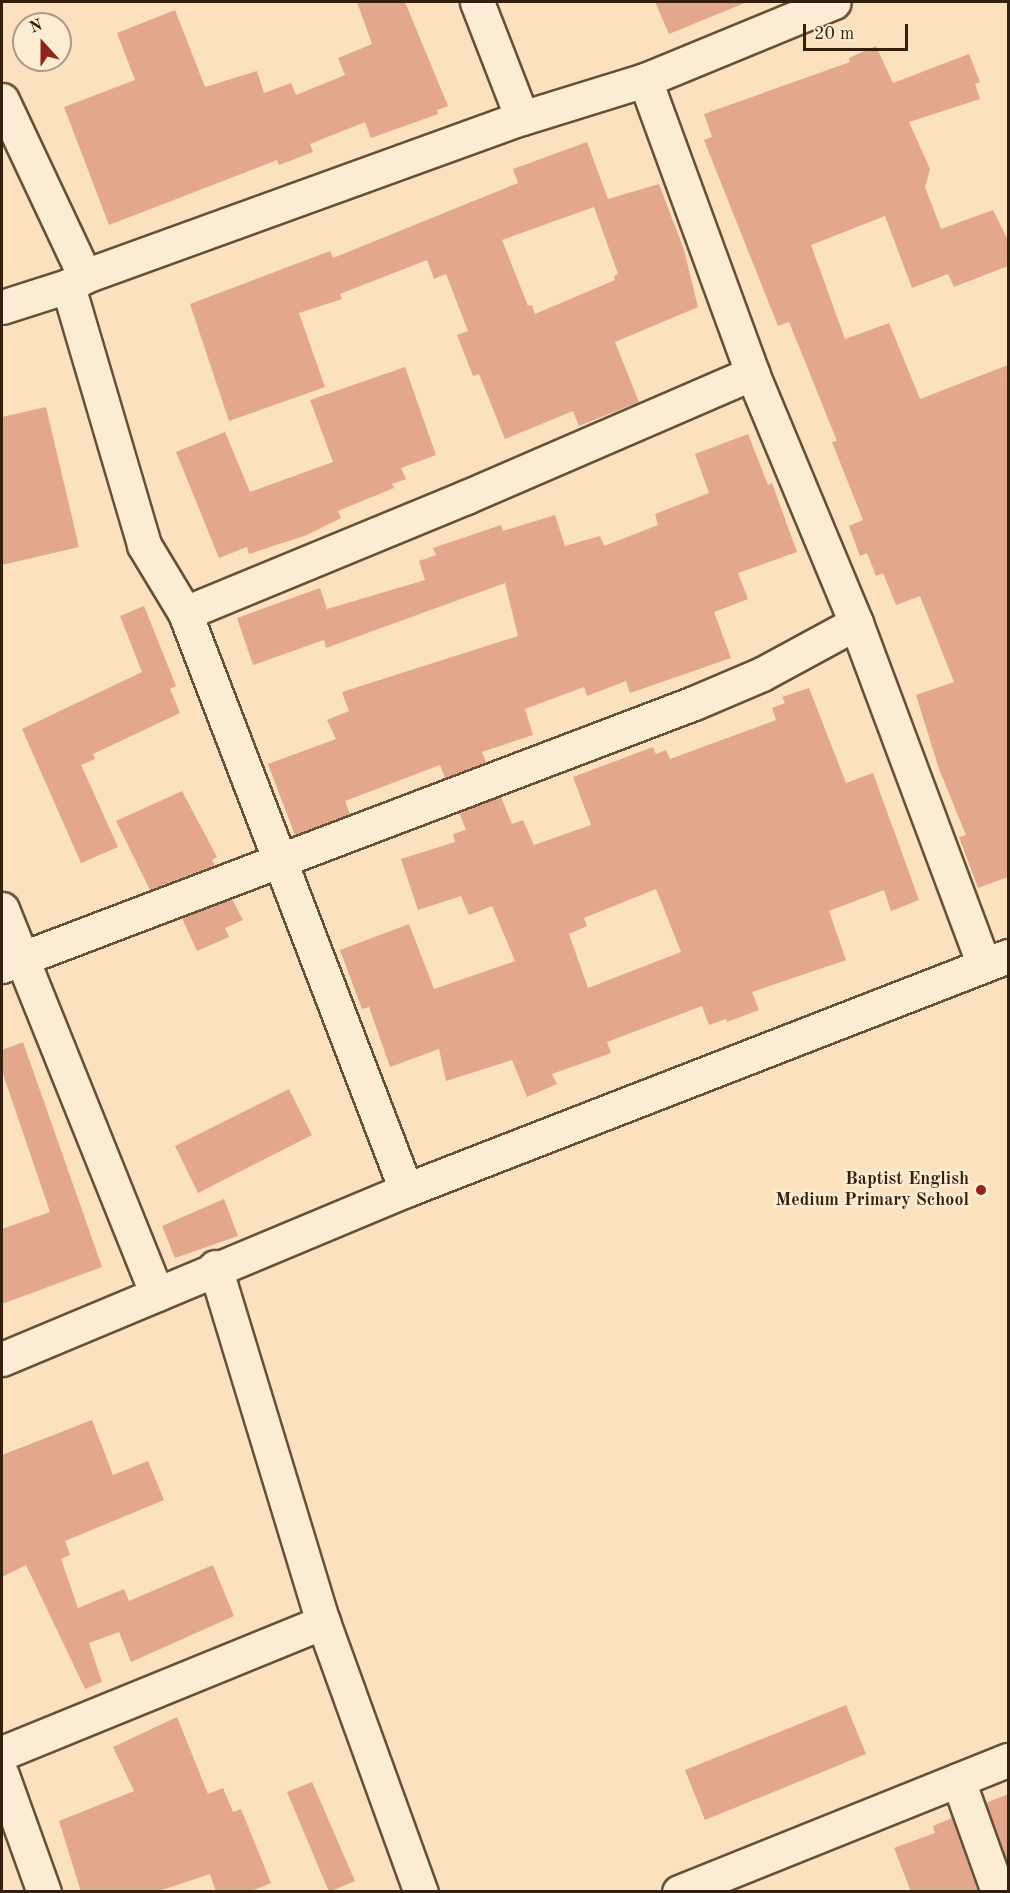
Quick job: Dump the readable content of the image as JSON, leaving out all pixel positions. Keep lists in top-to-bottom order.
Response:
{
  "places": ["Baptist English Medium Primary School"],
  "scale_bar": "20 m",
  "north": "top"
}
